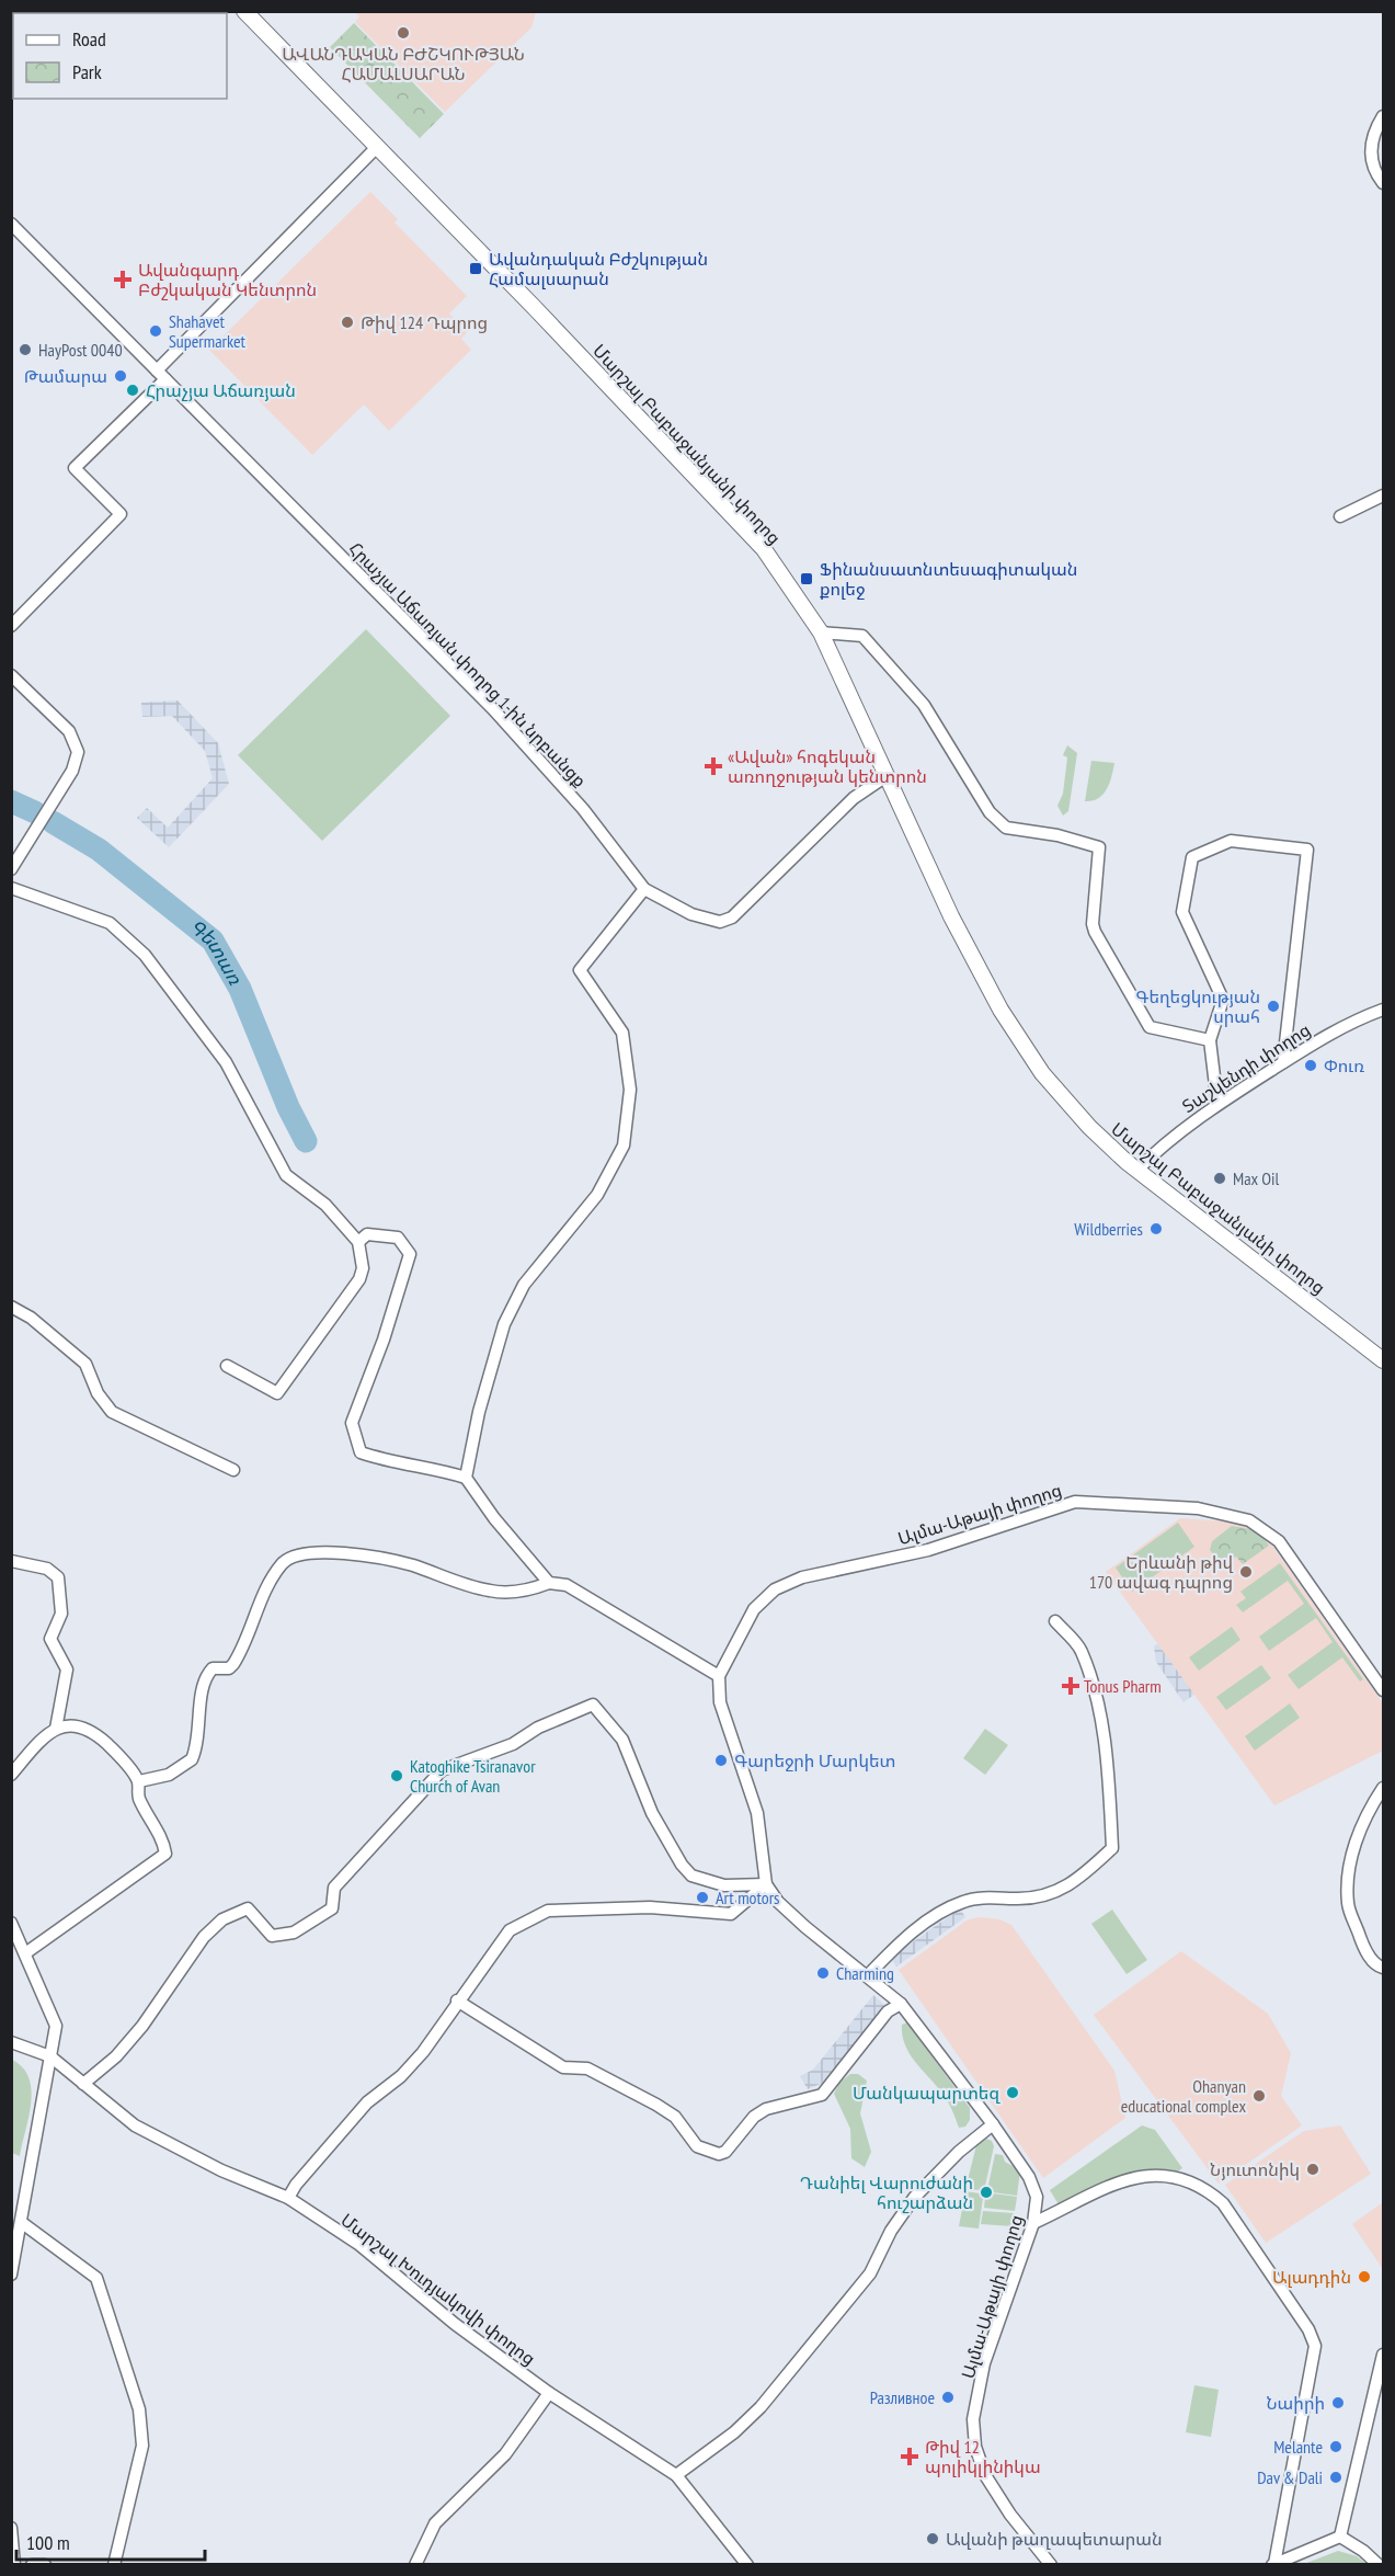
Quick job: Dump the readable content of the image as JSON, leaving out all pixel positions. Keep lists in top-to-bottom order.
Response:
{
  "streets": {
    "main road": ["Մարշալ Բաբաջանյանի փողոց"],
    "street": [
      "Հրաչյա Աճառյան փողոց 1-ին նրբանցք",
      "Տաշկենդի փողոց",
      "Ալմա-Աթայի փողոց",
      "Մարշալ Խուդյակովի փողոց"
    ]
  },
  "crossings": [
    ["Մարշալ Բաբաջանյանի փողոց", "Տաշկենդի փողոց"]
  ],
  "water": ["Գետառ"],
  "places": {
    "other": [
      "ԱՎԱՆԴԱԿԱՆ ԲԺՇԿՈՒԹՅԱՆ ՀԱՄԱԼՍԱՐԱՆ",
      "Թիվ 124 Դպրոց",
      "Shahavet Supermarket",
      "HayPost 0040",
      "Թամարա",
      "Հրաչյա Աճառյան",
      "Գեղեցկության սրահ",
      "Փուռ",
      "Max Oil",
      "Wildberries",
      "Երևանի թիվ 170 ավագ դպրոց",
      "Գարեջրի Մարկետ",
      "Katoghike Tsiranavor Church of Avan",
      "Art motors",
      "Charming",
      "Մանկապարտեզ",
      "Ohanyan educational complex",
      "Նյուտոնիկ",
      "Դանիել Վարուժանի հուշարձան",
      "Ալադդին",
      "Разливное",
      "Նաիրի",
      "Melante",
      "Dav & Dali",
      "Ավանի թաղապետարան"
    ],
    "transit": ["Ավանդական Բժշկության Համալսարան", "Ֆինանսատնտեսագիտական քոլեջ"],
    "health": [
      "Ավանգարդ Բժշկական Կենտրոն",
      "«Ավան» հոգեկան առողջության կենտրոն",
      "Tonus Pharm",
      "Թիվ 12 պոլիկլինիկա"
    ]
  },
  "legend": ["Road", "Park"],
  "scale_bar": "100 m"
}
